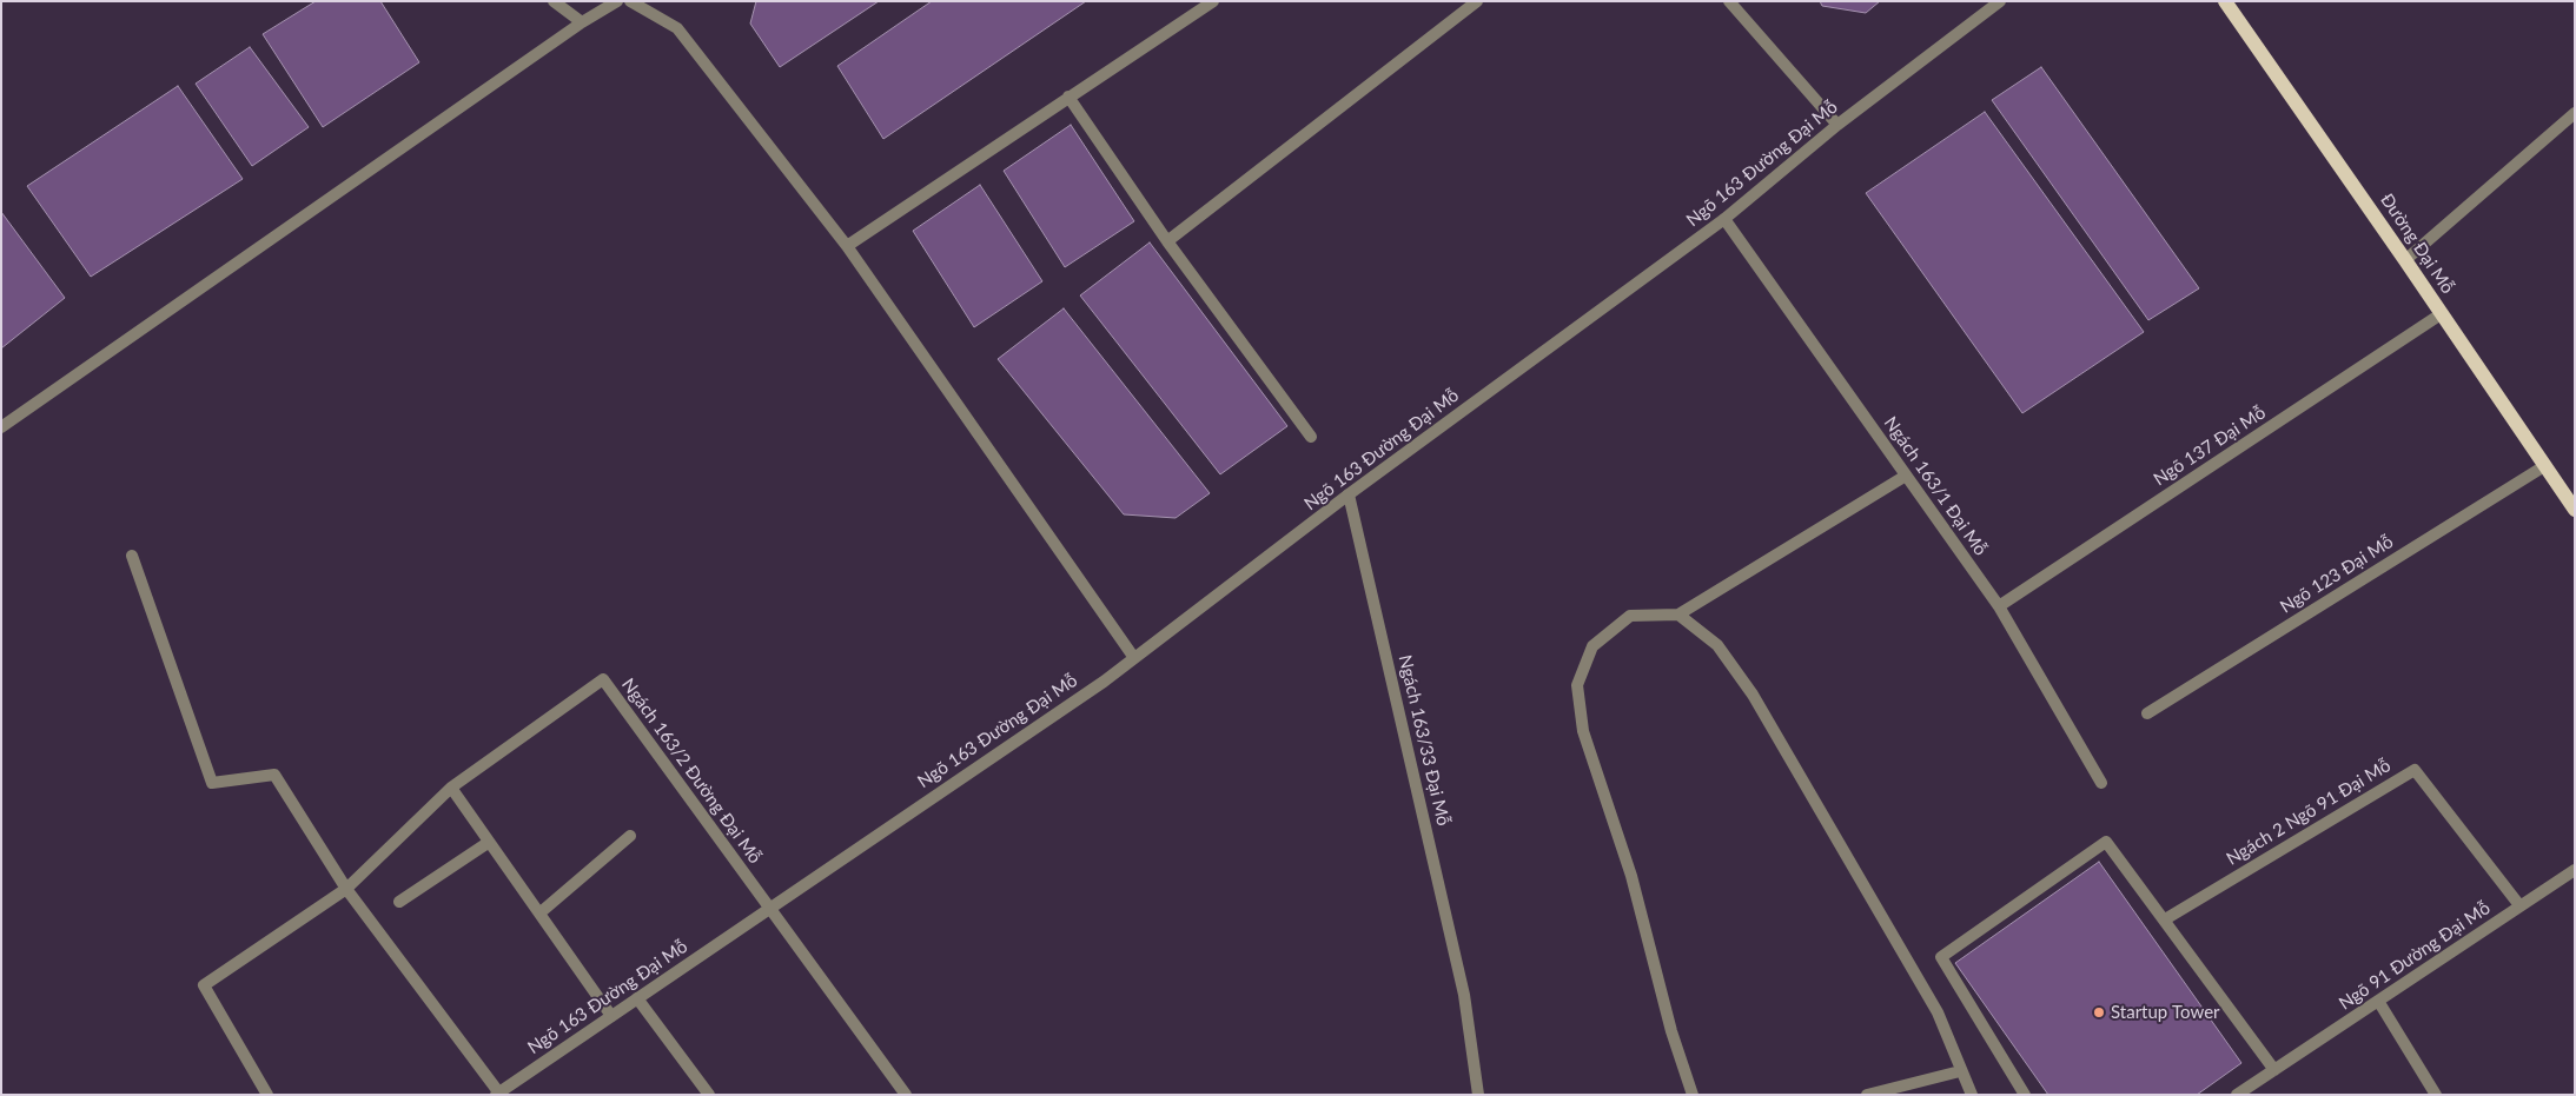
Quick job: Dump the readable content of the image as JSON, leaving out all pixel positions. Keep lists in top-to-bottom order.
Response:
{
  "streets": {
    "main road": ["Đường Đại Mỗ"],
    "street": [
      "Ngõ 163 Đường Đại Mỗ",
      "Ngõ 137 Đại Mỗ",
      "Ngách 163/1 Đại Mỗ",
      "Ngõ 123 Đại Mỗ",
      "Ngách 163/33 Đại Mỗ",
      "Ngách 163/2 Đường Đại Mỗ",
      "Ngách 2 Ngõ 91 Đại Mỗ",
      "Ngõ 91 Đường Đại Mỗ"
    ]
  },
  "crossings": [
    ["Ngõ 163 Đường Đại Mỗ", "Ngách 163/1 Đại Mỗ"],
    ["Ngõ 163 Đường Đại Mỗ", "Ngách 163/33 Đại Mỗ"],
    ["Ngõ 163 Đường Đại Mỗ", "Ngách 163/2 Đường Đại Mỗ"],
    ["Đường Đại Mỗ", "Ngõ 137 Đại Mỗ"],
    ["Đường Đại Mỗ", "Ngõ 123 Đại Mỗ"],
    ["Ngõ 137 Đại Mỗ", "Ngách 163/1 Đại Mỗ"],
    ["Ngách 2 Ngõ 91 Đại Mỗ", "Ngõ 91 Đường Đại Mỗ"]
  ],
  "places": ["Startup Tower"]
}
